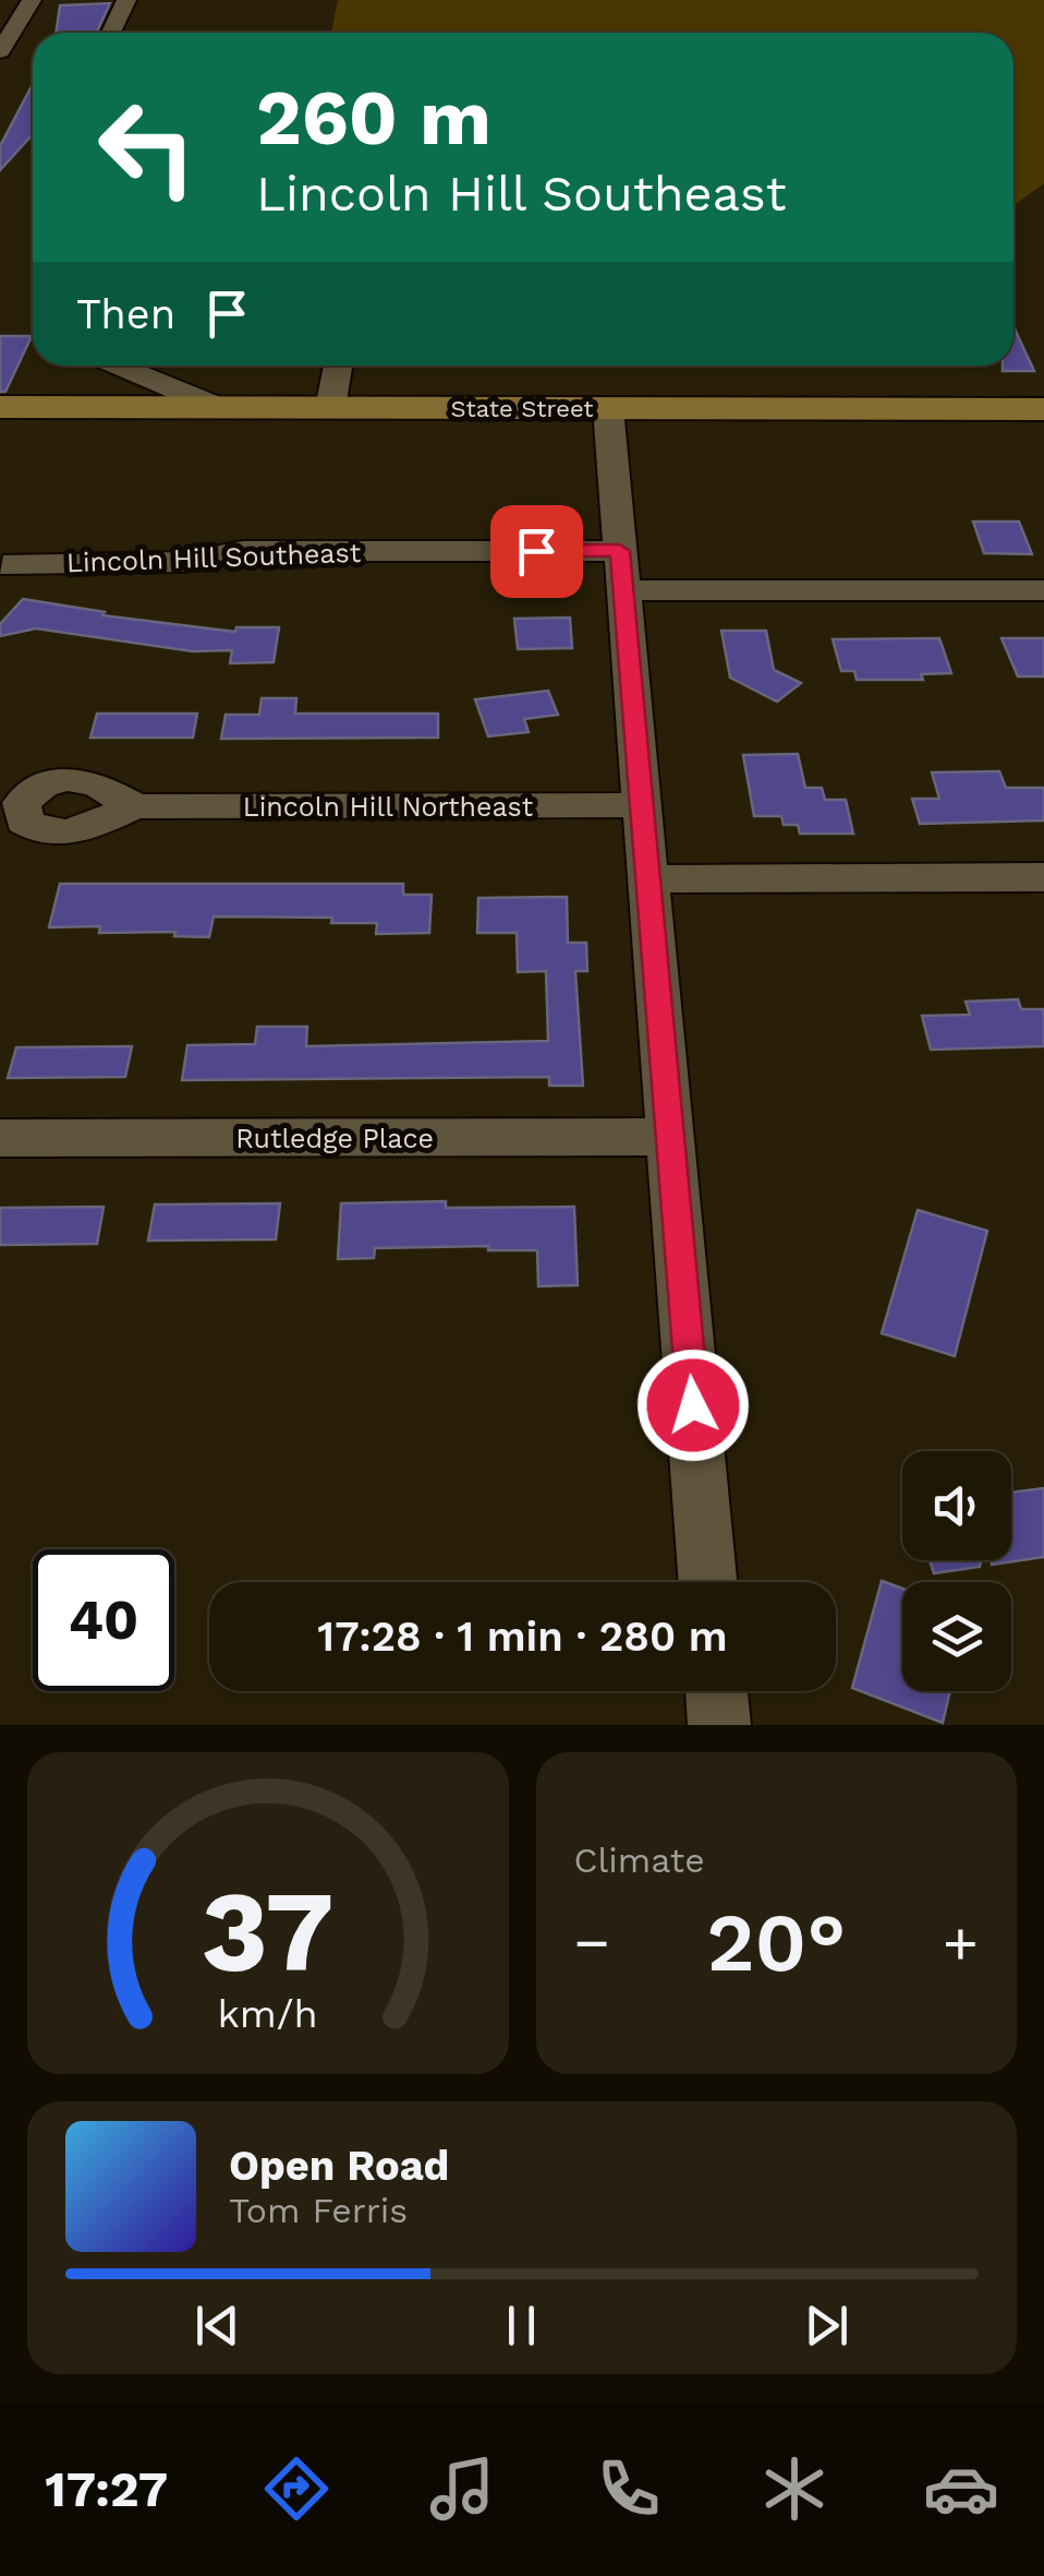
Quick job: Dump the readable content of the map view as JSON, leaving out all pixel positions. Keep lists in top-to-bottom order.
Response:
{
  "streets": {
    "main road": ["State Street"],
    "street": ["Lincoln Hill Southeast", "Lincoln Hill Northeast", "Rutledge Place"]
  },
  "page": {
    "turn": ["260 m", "Lincoln Hill Southeast"],
    "then": "Then",
    "limit": "40",
    "trip": "17:28 · 1 min · 280 m",
    "tile": "Climate",
    "heat": ["−", "20°", "+"],
    "song": ["Open Road", "Tom Ferris"],
    "tabs": "17:27",
    "gauge": ["37", "km/h"]
  }
}
